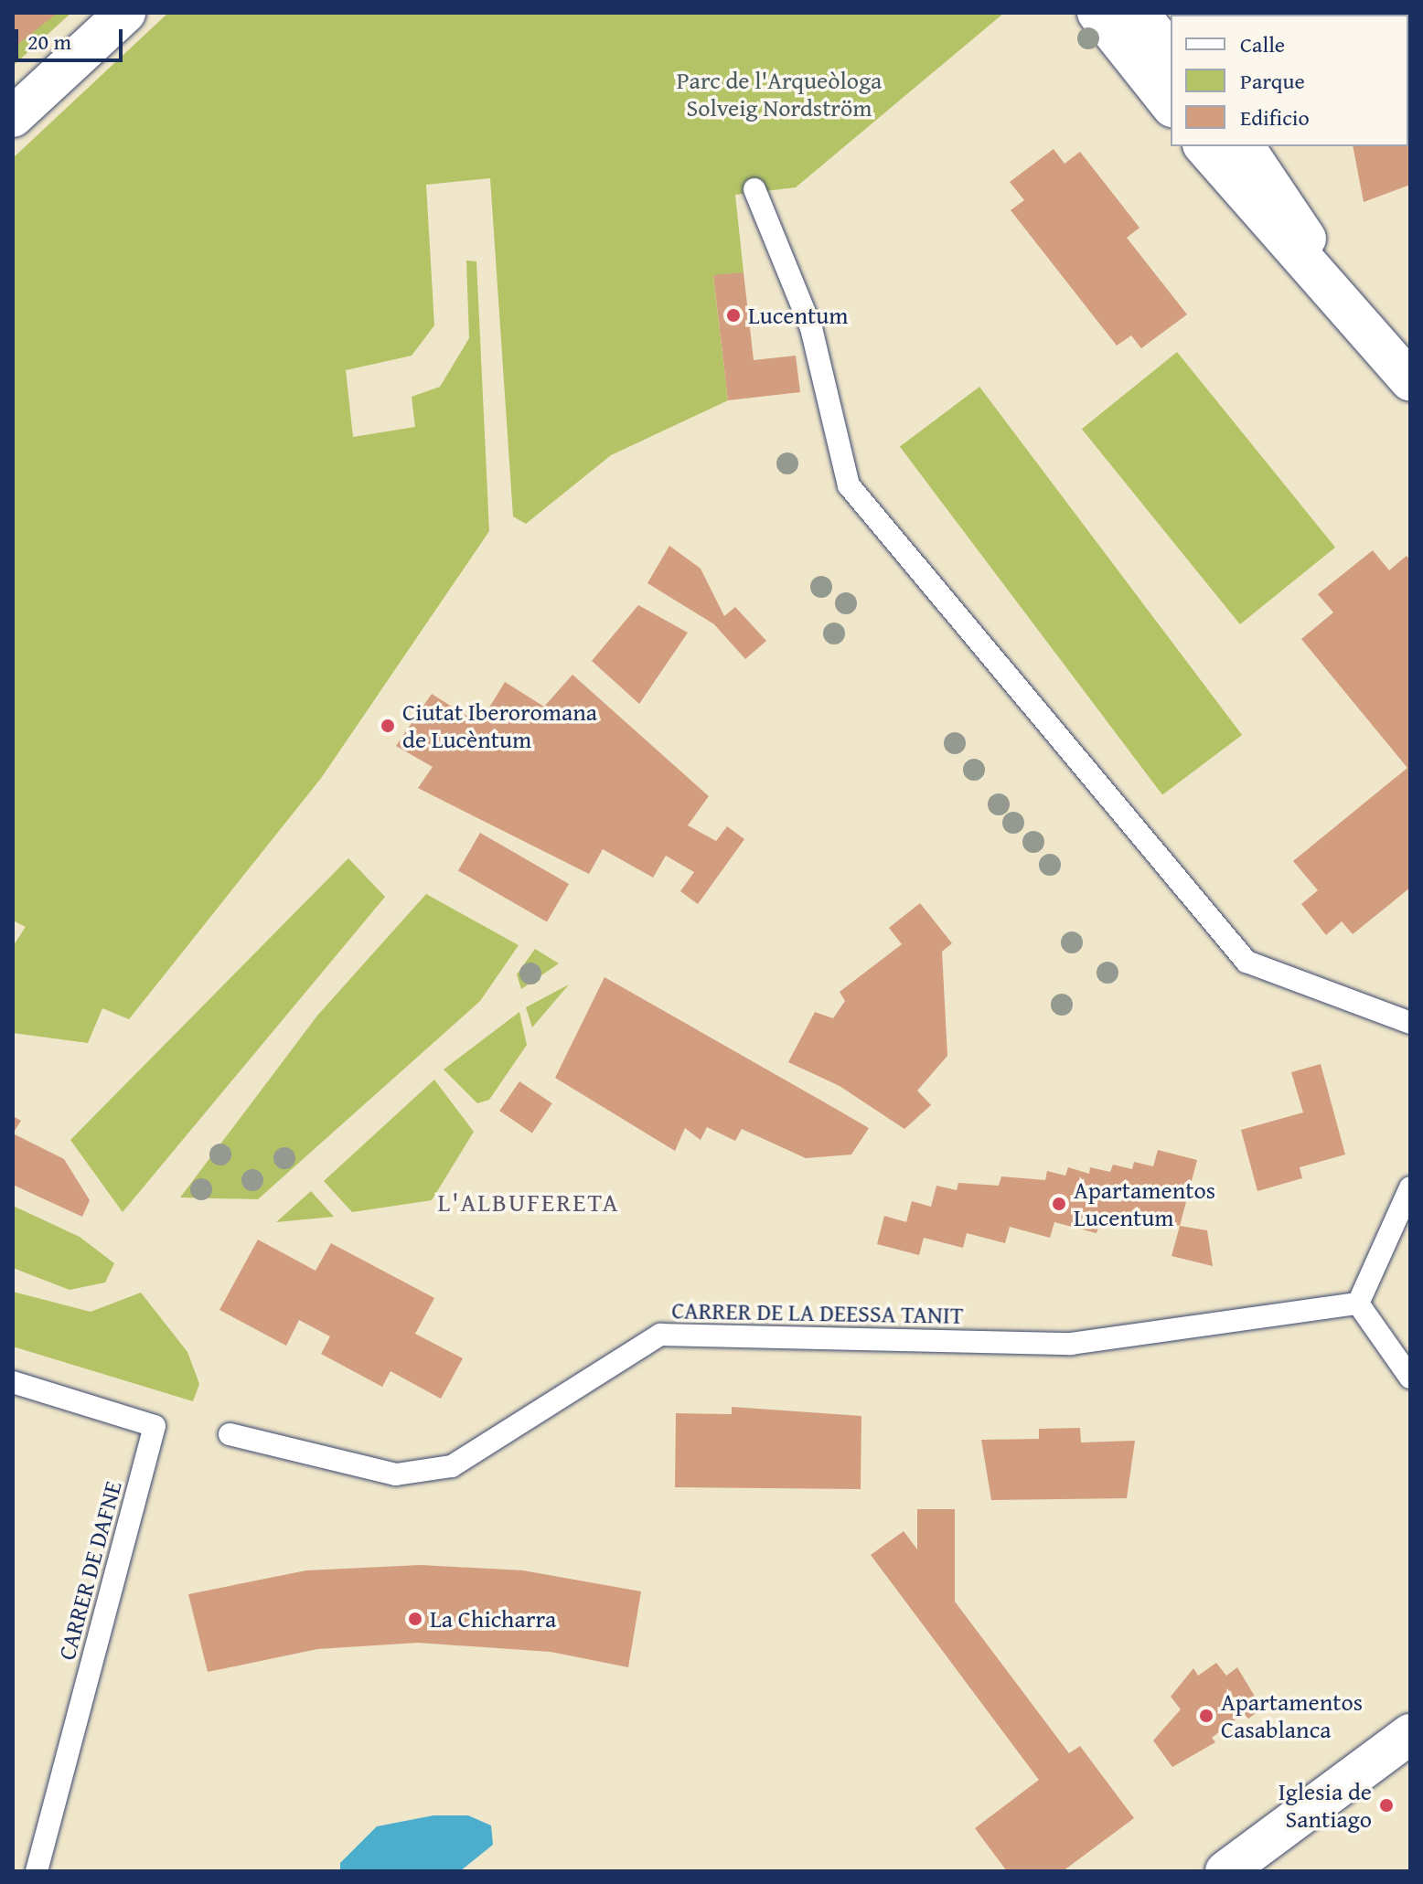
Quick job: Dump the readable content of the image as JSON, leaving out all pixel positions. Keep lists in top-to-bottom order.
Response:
{
  "streets": {
    "lane": ["CARRER DE LA DEESSA TANIT", "CARRER DE DAFNE"]
  },
  "districts": ["L'ALBUFERETA"],
  "parks": ["Parc de l'Arqueòloga Solveig Nordström"],
  "places": [
    "Lucentum",
    "Ciutat Iberoromana de Lucèntum",
    "Apartamentos Lucentum",
    "La Chicharra",
    "Apartamentos Casablanca",
    "Iglesia de Santiago"
  ],
  "legend": ["Calle", "Parque", "Edificio"],
  "scale_bar": "20 m"
}
